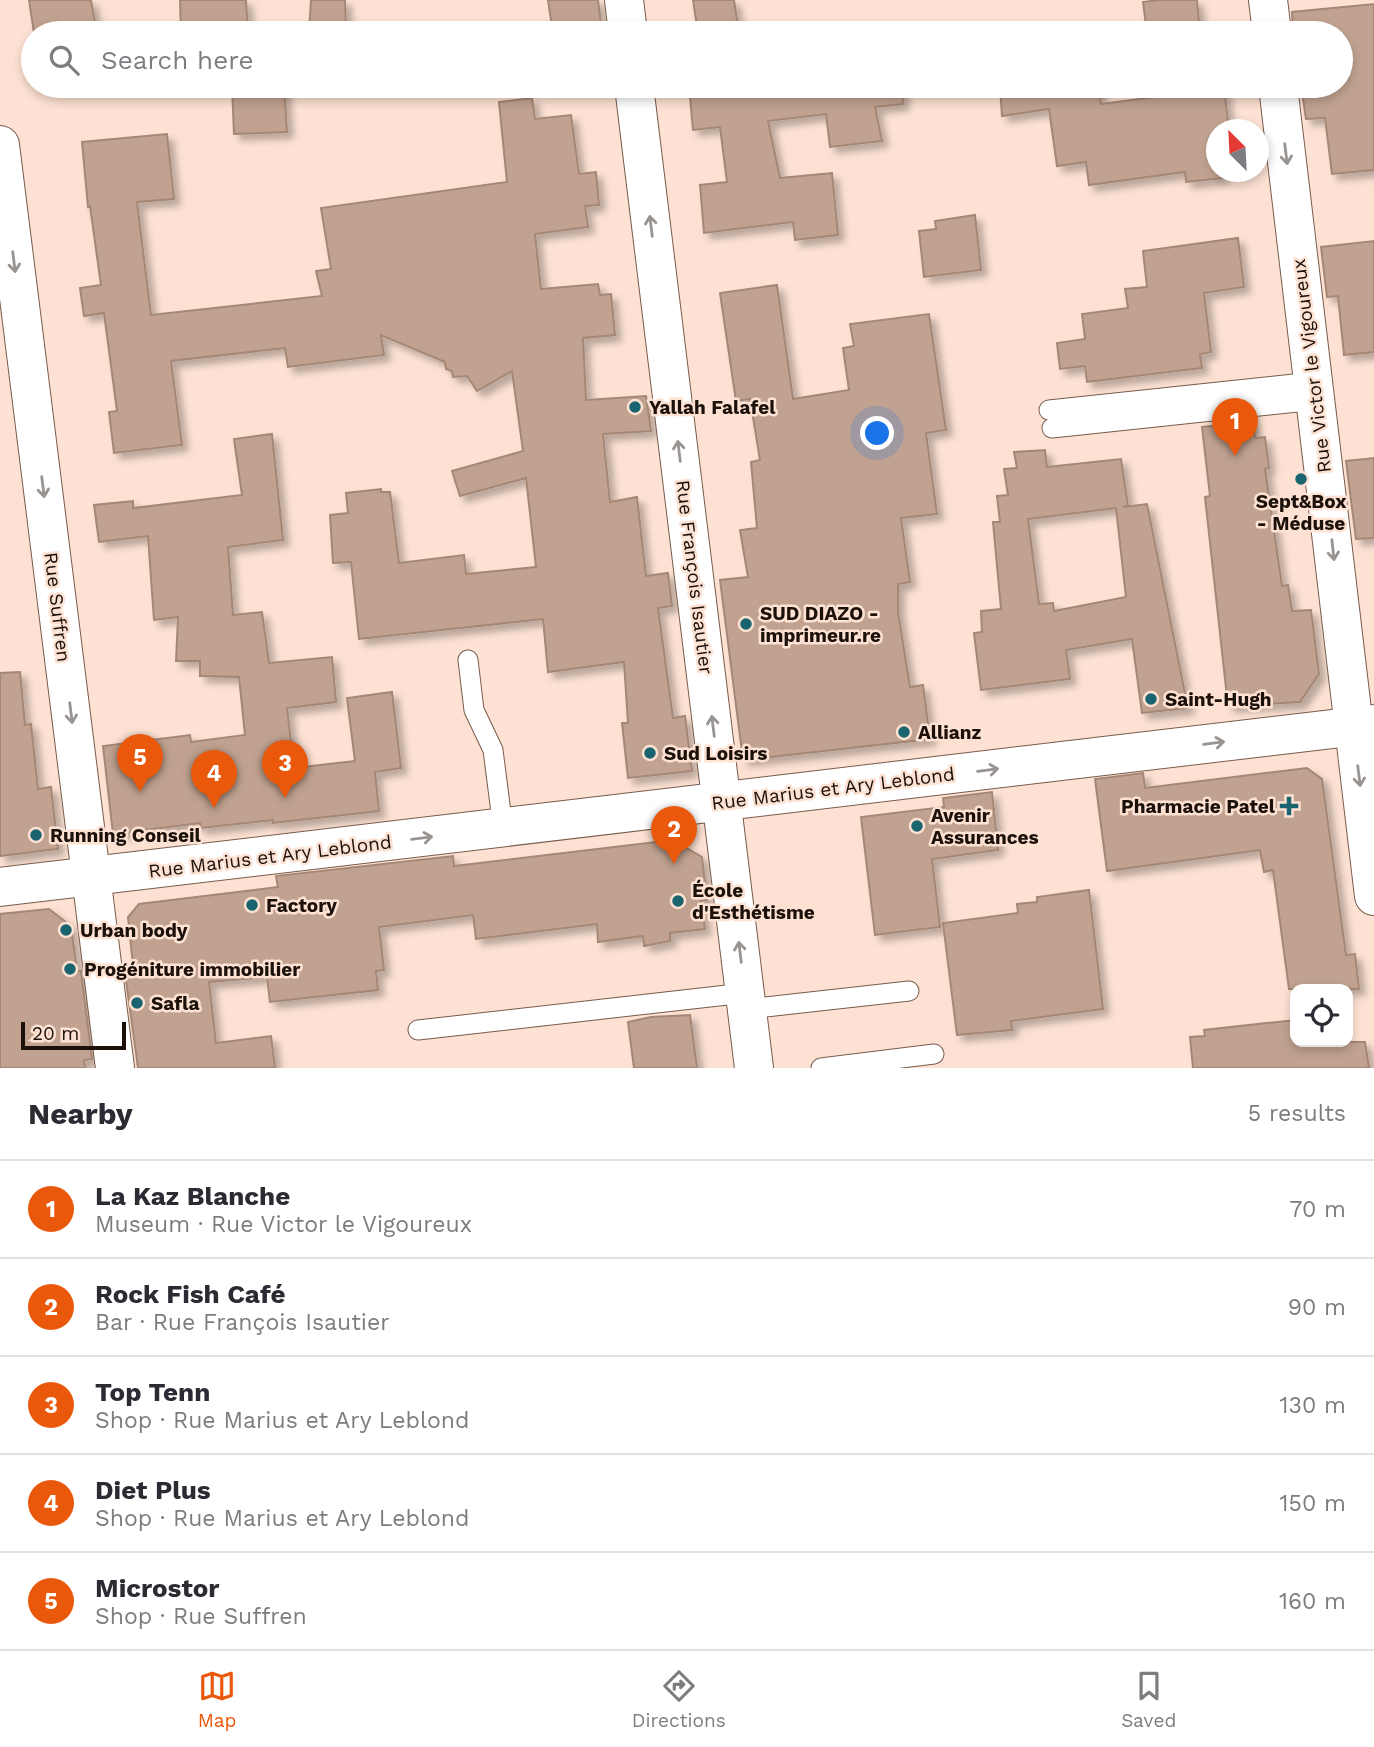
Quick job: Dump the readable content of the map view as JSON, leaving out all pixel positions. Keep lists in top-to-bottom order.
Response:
{
  "streets": {
    "street": [
      "Rue Victor le Vigoureux",
      "Rue François Isautier",
      "Rue Suffren",
      "Rue Marius et Ary Leblond"
    ]
  },
  "crossings": [
    ["Rue Victor le Vigoureux", "Rue Marius et Ary Leblond"],
    ["Rue François Isautier", "Rue Marius et Ary Leblond"],
    ["Rue Suffren", "Rue Marius et Ary Leblond"]
  ],
  "one_way": [
    "Rue Victor le Vigoureux",
    "Rue François Isautier",
    "Rue Suffren",
    "Rue Marius et Ary Leblond"
  ],
  "places": {
    "other": [
      "Yallah Falafel",
      "Sept&Box - Méduse",
      "SUD DIAZO - imprimeur.re",
      "Saint-Hugh",
      "Allianz",
      "Sud Loisirs",
      "Avenir Assurances",
      "Running Conseil",
      "École d'Esthétisme",
      "Factory",
      "Urban body",
      "Progéniture immobilier",
      "Safla"
    ],
    "health": ["Pharmacie Patel"]
  },
  "scale_bar": "20 m",
  "north": "top left",
  "page": {
    "search": "Search here",
    "pins": [
      "1",
      "5",
      "3",
      "4",
      "2"
    ],
    "scale": "20 m",
    "heading": ["Nearby", "5 results"],
    "list": [
      {
        "mark": "1",
        "name": "La Kaz Blanche",
        "note": "Museum · Rue Victor le Vigoureux",
        "value": "70 m"
      },
      {
        "mark": "2",
        "name": "Rock Fish Café",
        "note": "Bar · Rue François Isautier",
        "value": "90 m"
      },
      {
        "mark": "3",
        "name": "Top Tenn",
        "note": "Shop · Rue Marius et Ary Leblond",
        "value": "130 m"
      },
      {
        "mark": "4",
        "name": "Diet Plus",
        "note": "Shop · Rue Marius et Ary Leblond",
        "value": "150 m"
      },
      {
        "mark": "5",
        "name": "Microstor",
        "note": "Shop · Rue Suffren",
        "value": "160 m"
      }
    ],
    "nav": ["Map", "Directions", "Saved"]
  }
}
